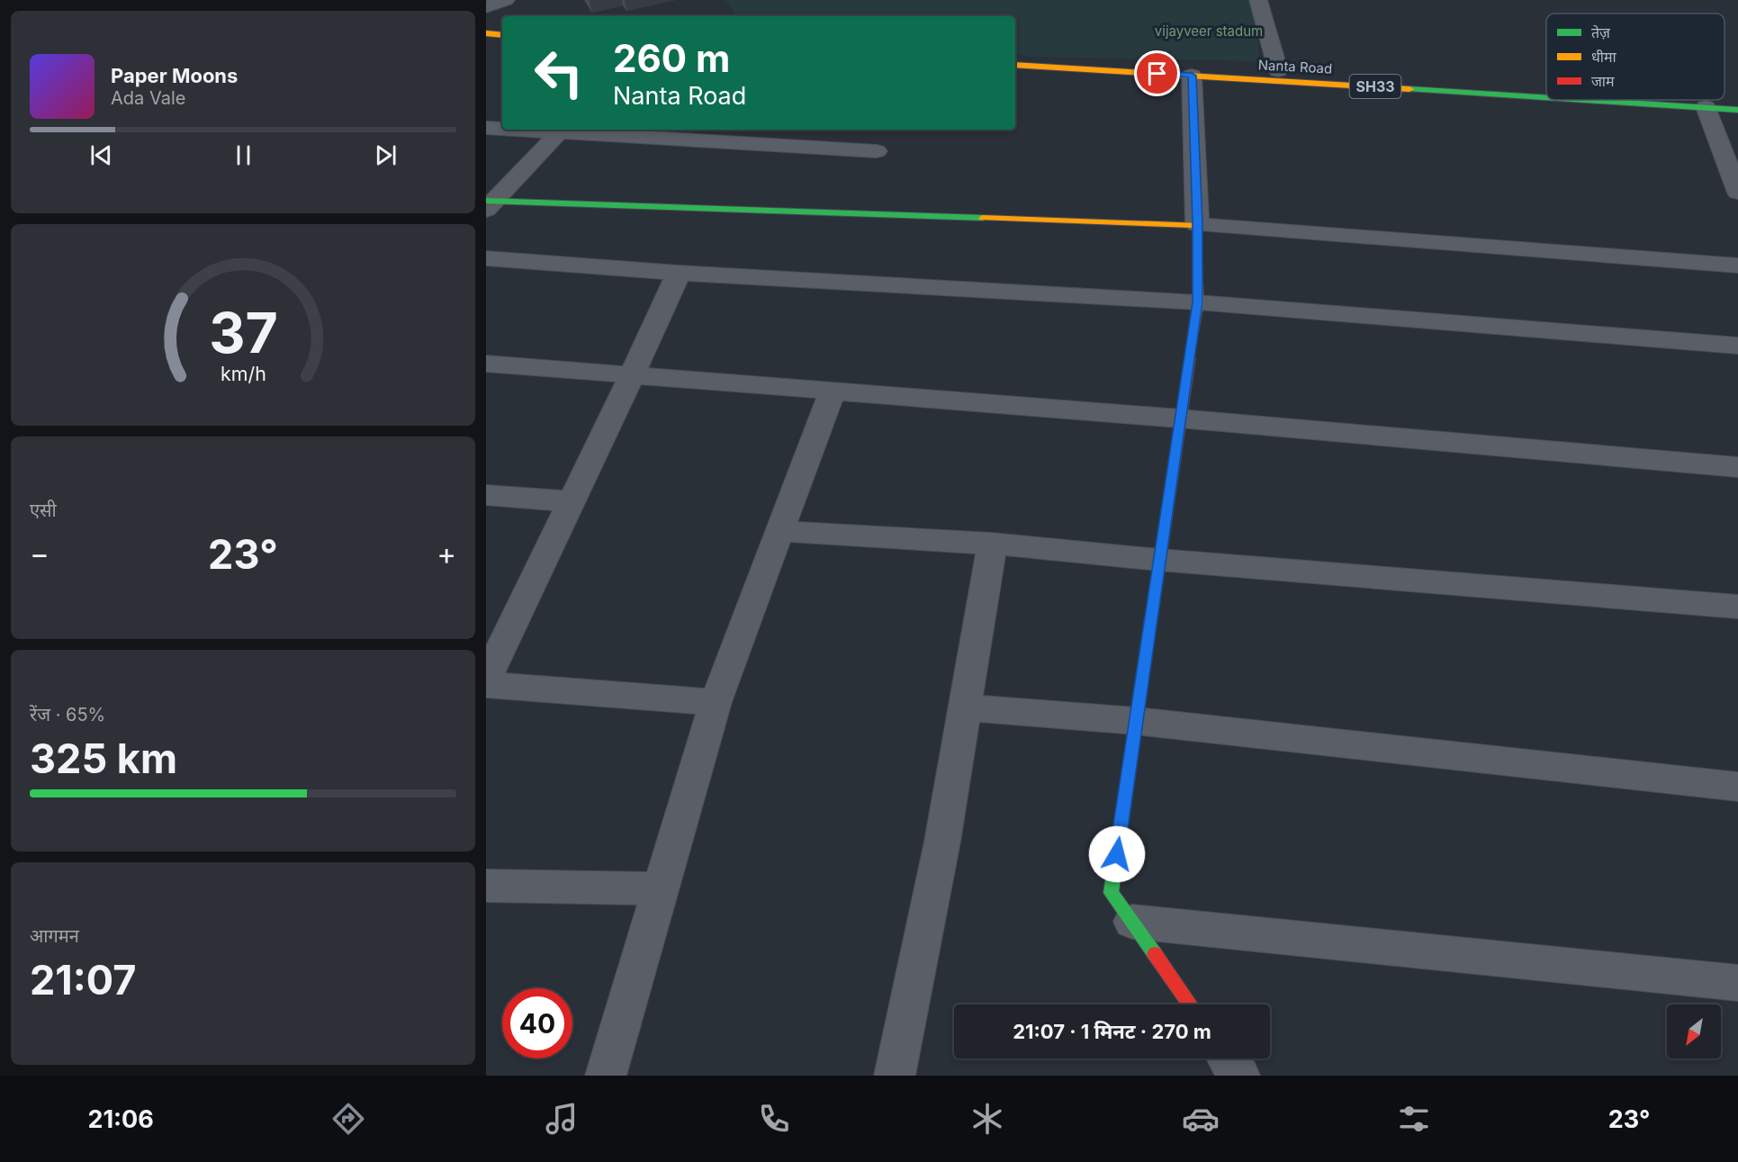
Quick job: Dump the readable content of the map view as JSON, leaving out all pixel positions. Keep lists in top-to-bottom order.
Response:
{
  "streets": {
    "main road": ["Nanta Road", "SH33"]
  },
  "parks": ["vijayveer stadum"],
  "legend": ["तेज़", "धीमा", "जाम"],
  "north": "bottom left",
  "page": {
    "turn": ["260 m", "Nanta Road"],
    "song": ["Paper Moons", "Ada Vale"],
    "tile": [
      "एसी",
      ["रेंज · 65%", "325 km"],
      ["आगमन", "21:07"]
    ],
    "heat": ["−", "23°", "+"],
    "limit": "40",
    "trip": "21:07 · 1 मिनट · 270 m",
    "tabs": ["21:06", "23°"],
    "gauge": ["37", "km/h"]
  }
}
